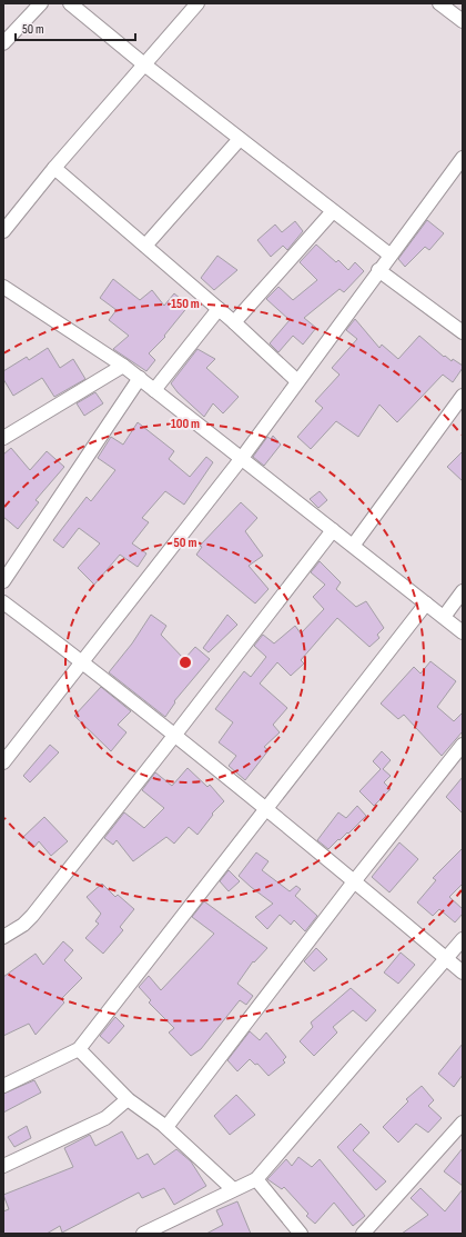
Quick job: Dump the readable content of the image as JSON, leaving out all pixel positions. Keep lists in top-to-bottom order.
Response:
{
  "scale_bar": "50 m",
  "rings": ["150 m", "100 m", "50 m"]
}
